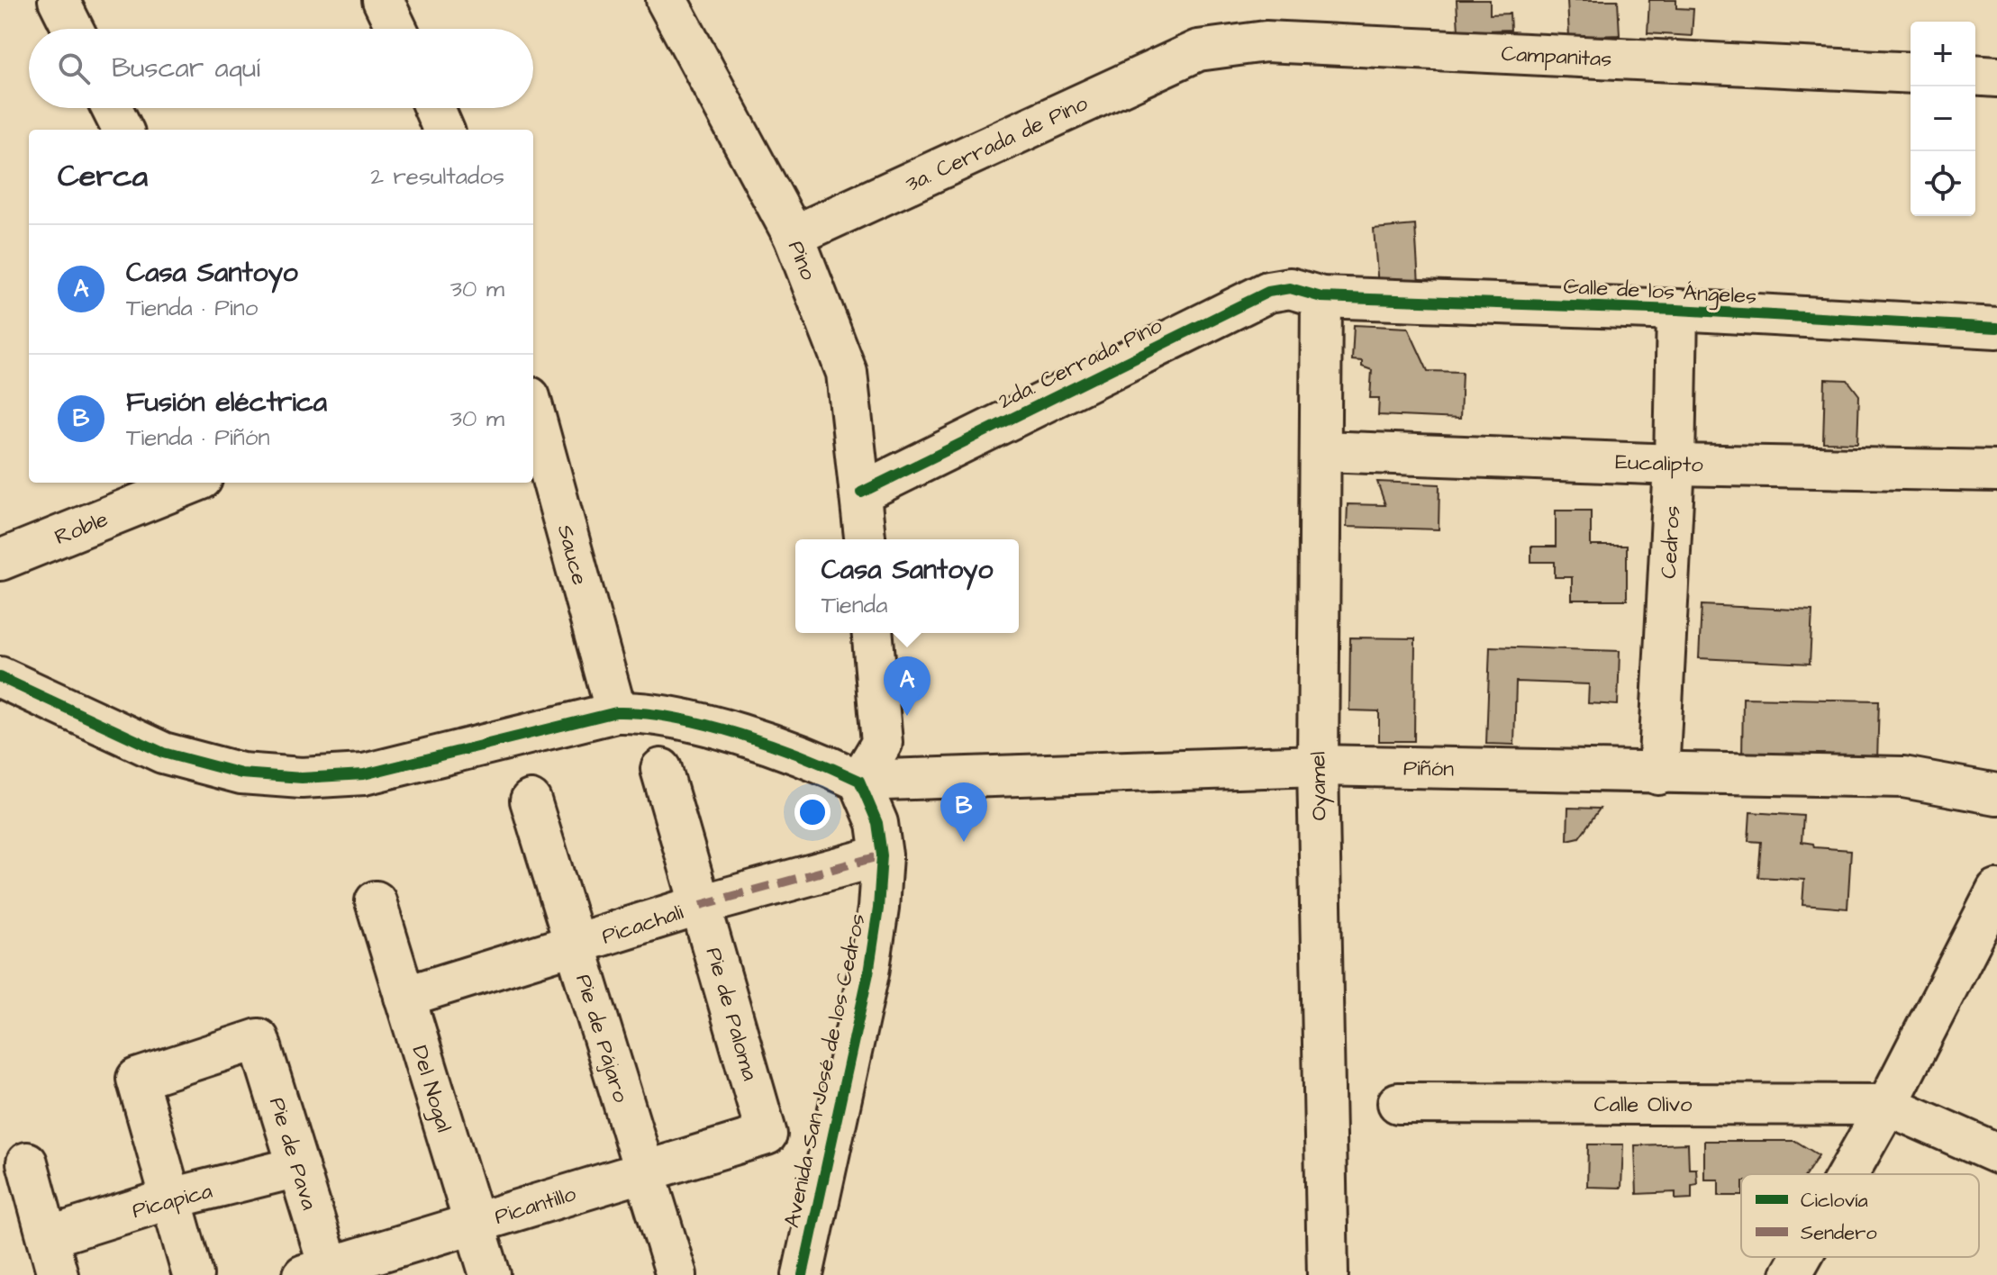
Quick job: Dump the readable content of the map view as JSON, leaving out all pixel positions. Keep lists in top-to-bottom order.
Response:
{
  "streets": {
    "street": [
      "Campanitas",
      "3a. Cerrada de Pino",
      "Pino",
      "Calle de los Ángeles",
      "2da. Cerrada Pino",
      "Eucalipto",
      "Roble",
      "Cedros",
      "Sauce",
      "Piñón",
      "Oyamel",
      "Picachali",
      "Pie de Paloma",
      "Pie de Pájaro",
      "Avenida San José de los Cedros",
      "Del Nogal",
      "Calle Olivo",
      "Pie de Pava",
      "Picapica",
      "Picantillo"
    ]
  },
  "crossings": [
    ["Campanitas", "3a. Cerrada de Pino"],
    ["3a. Cerrada de Pino", "Pino"],
    ["Pino", "2da. Cerrada Pino"],
    ["Calle de los Ángeles", "2da. Cerrada Pino"],
    ["Calle de los Ángeles", "Cedros"],
    ["Calle de los Ángeles", "Oyamel"],
    ["2da. Cerrada Pino", "Oyamel"],
    ["Eucalipto", "Cedros"],
    ["Eucalipto", "Oyamel"],
    ["Cedros", "Piñón"],
    ["Piñón", "Oyamel"],
    ["Piñón", "Avenida San José de los Cedros"],
    ["Picachali", "Pie de Paloma"],
    ["Picachali", "Pie de Pájaro"],
    ["Picachali", "Avenida San José de los Cedros"],
    ["Picachali", "Del Nogal"],
    ["Pie de Paloma", "Picantillo"],
    ["Pie de Pájaro", "Picantillo"],
    ["Del Nogal", "Picantillo"],
    ["Pie de Pava", "Picapica"],
    ["Pie de Pava", "Picantillo"]
  ],
  "legend": ["Ciclovía", "Sendero"],
  "page": {
    "map_buttons": ["+", "−"],
    "search": "Buscar aquí",
    "heading": ["Cerca", "2 resultados"],
    "list": [
      {
        "mark": "A",
        "name": "Casa Santoyo",
        "note": "Tienda · Pino",
        "value": "30 m"
      },
      {
        "mark": "B",
        "name": "Fusión eléctrica",
        "note": "Tienda · Piñón",
        "value": "30 m"
      }
    ],
    "popup": ["Casa Santoyo", "Tienda"],
    "pins": ["A", "B"]
  }
}
